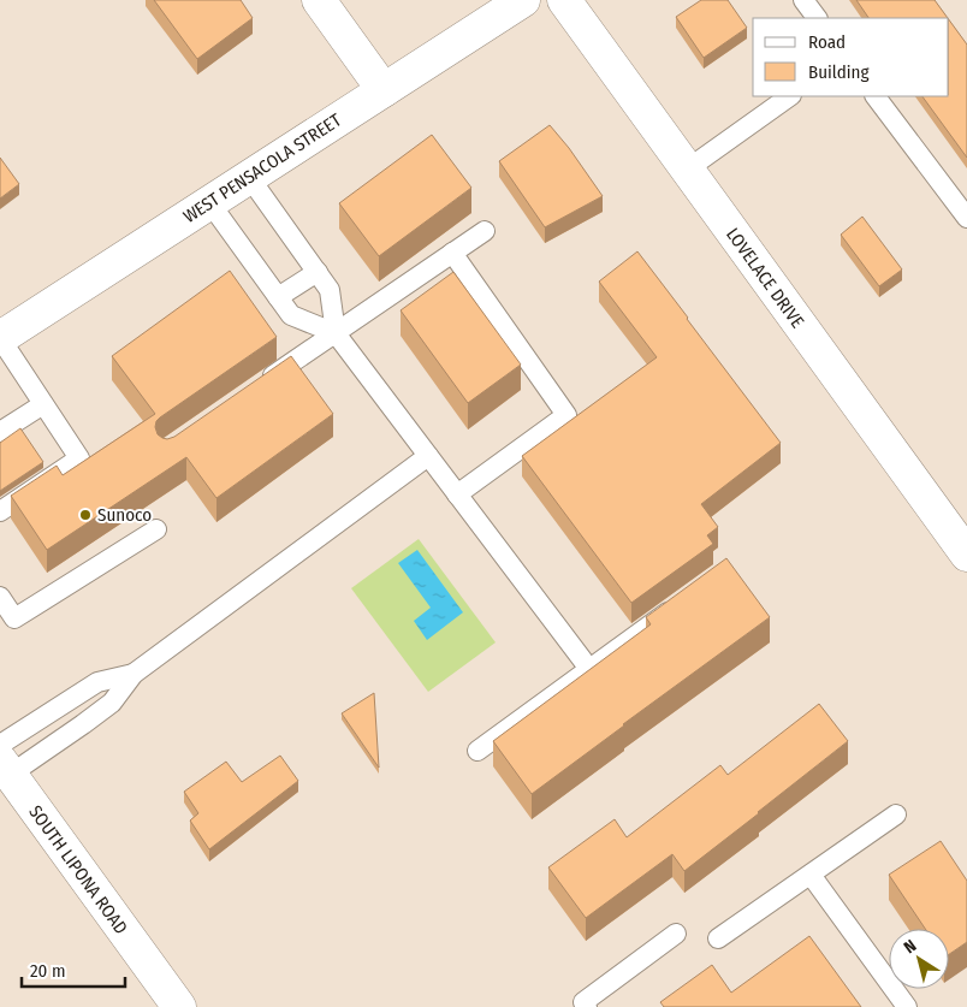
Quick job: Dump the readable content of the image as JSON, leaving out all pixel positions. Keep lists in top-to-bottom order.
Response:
{
  "streets": {
    "street": ["WEST PENSACOLA STREET", "LOVELACE DRIVE", "SOUTH LIPONA ROAD"]
  },
  "places": ["Sunoco"],
  "legend": ["Road", "Building"],
  "scale_bar": "20 m",
  "north": "top left"
}
